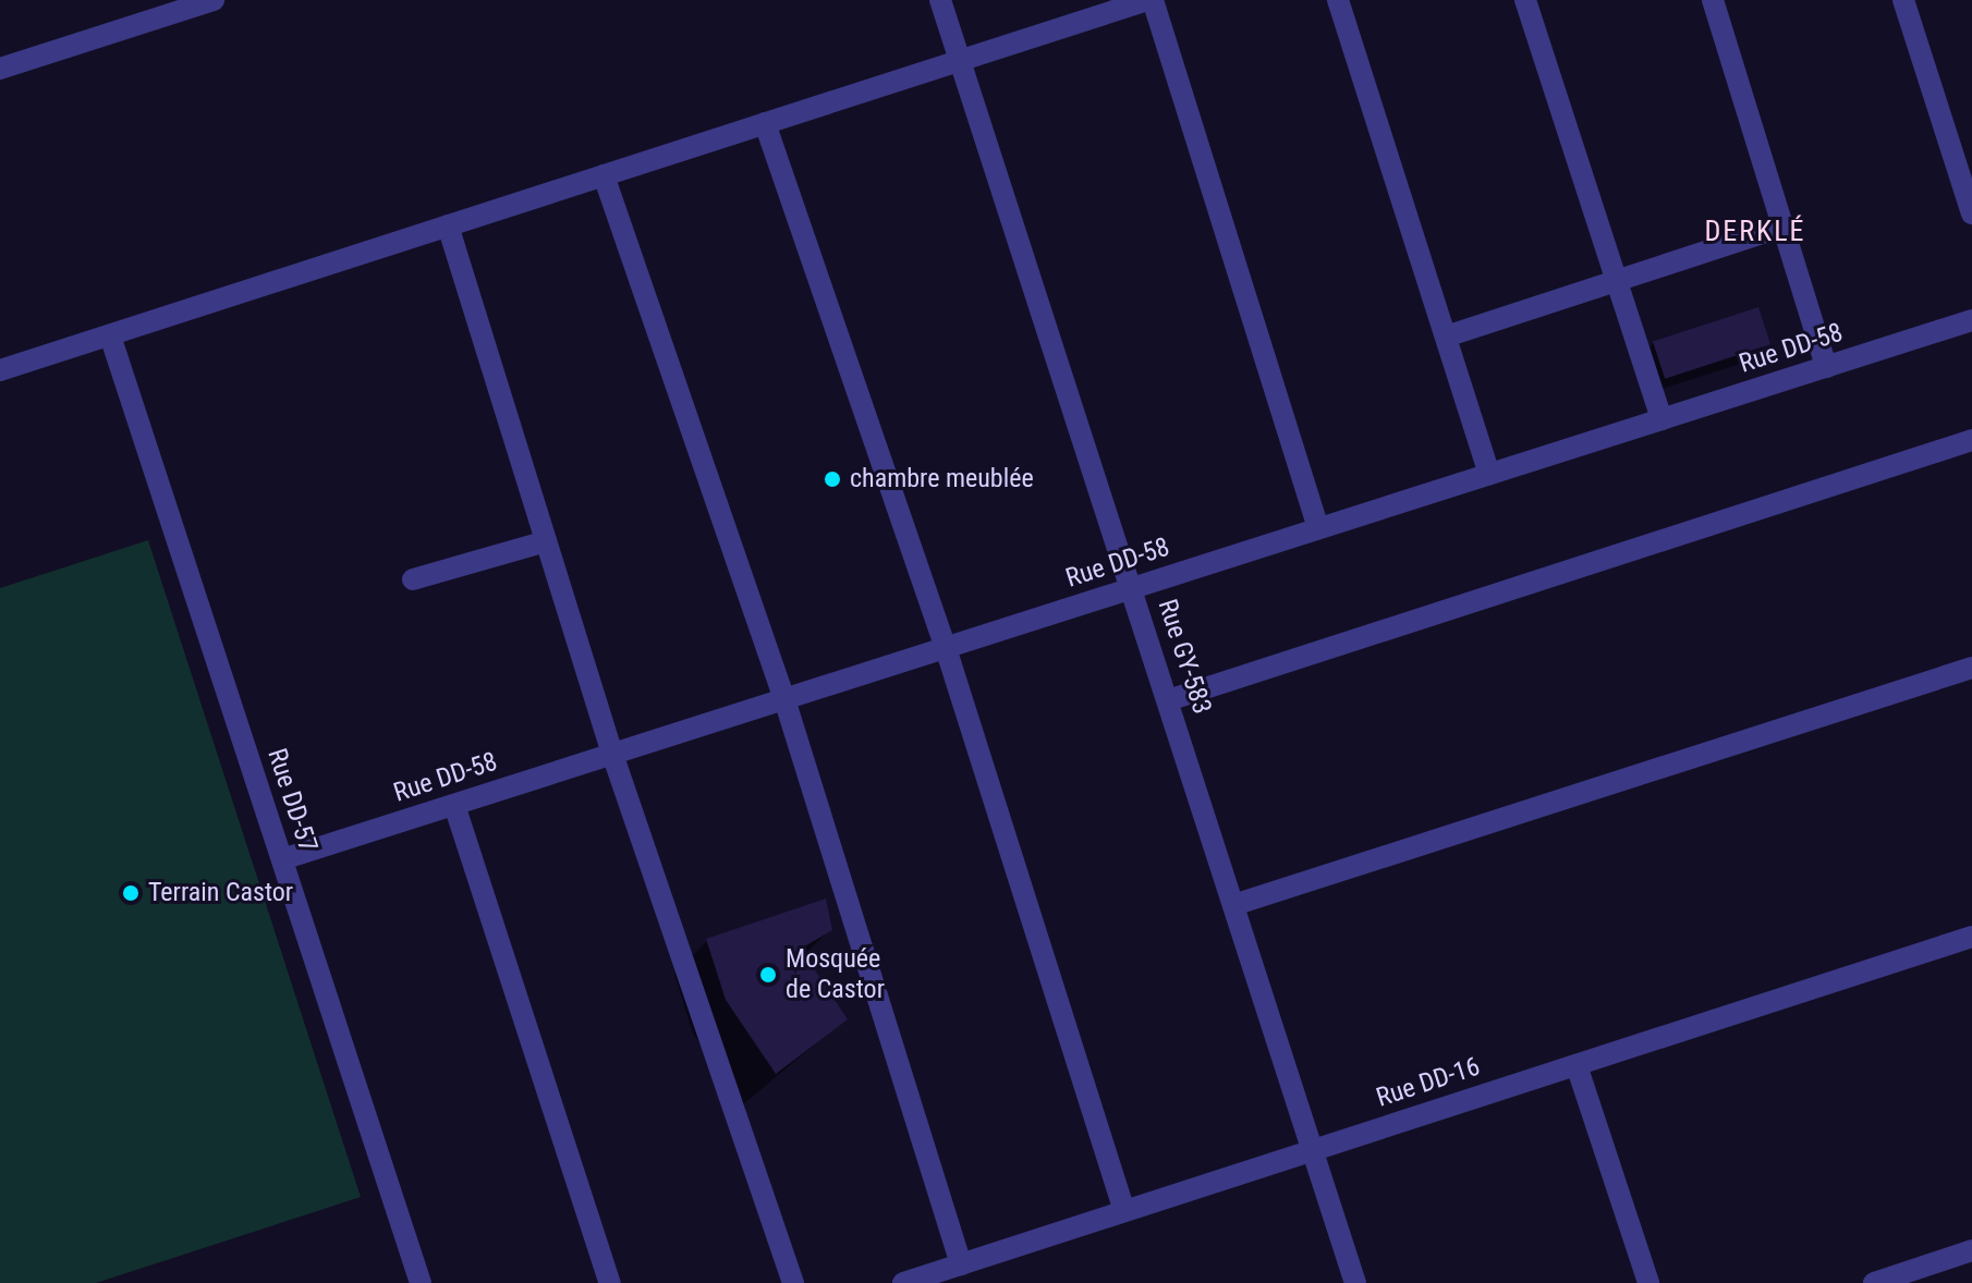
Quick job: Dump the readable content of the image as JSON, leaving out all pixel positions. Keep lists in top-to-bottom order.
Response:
{
  "streets": {
    "street": [
      "Rue DD-58",
      "Rue GY-583",
      "Rue DD-57",
      "Rue DD-16"
    ]
  },
  "crossings": [
    ["Rue DD-58", "Rue GY-583"],
    ["Rue DD-58", "Rue DD-57"],
    ["Rue GY-583", "Rue DD-16"]
  ],
  "districts": ["DERKLÉ"],
  "places": ["chambre meublée", "Terrain Castor", "Mosquée de Castor"]
}
